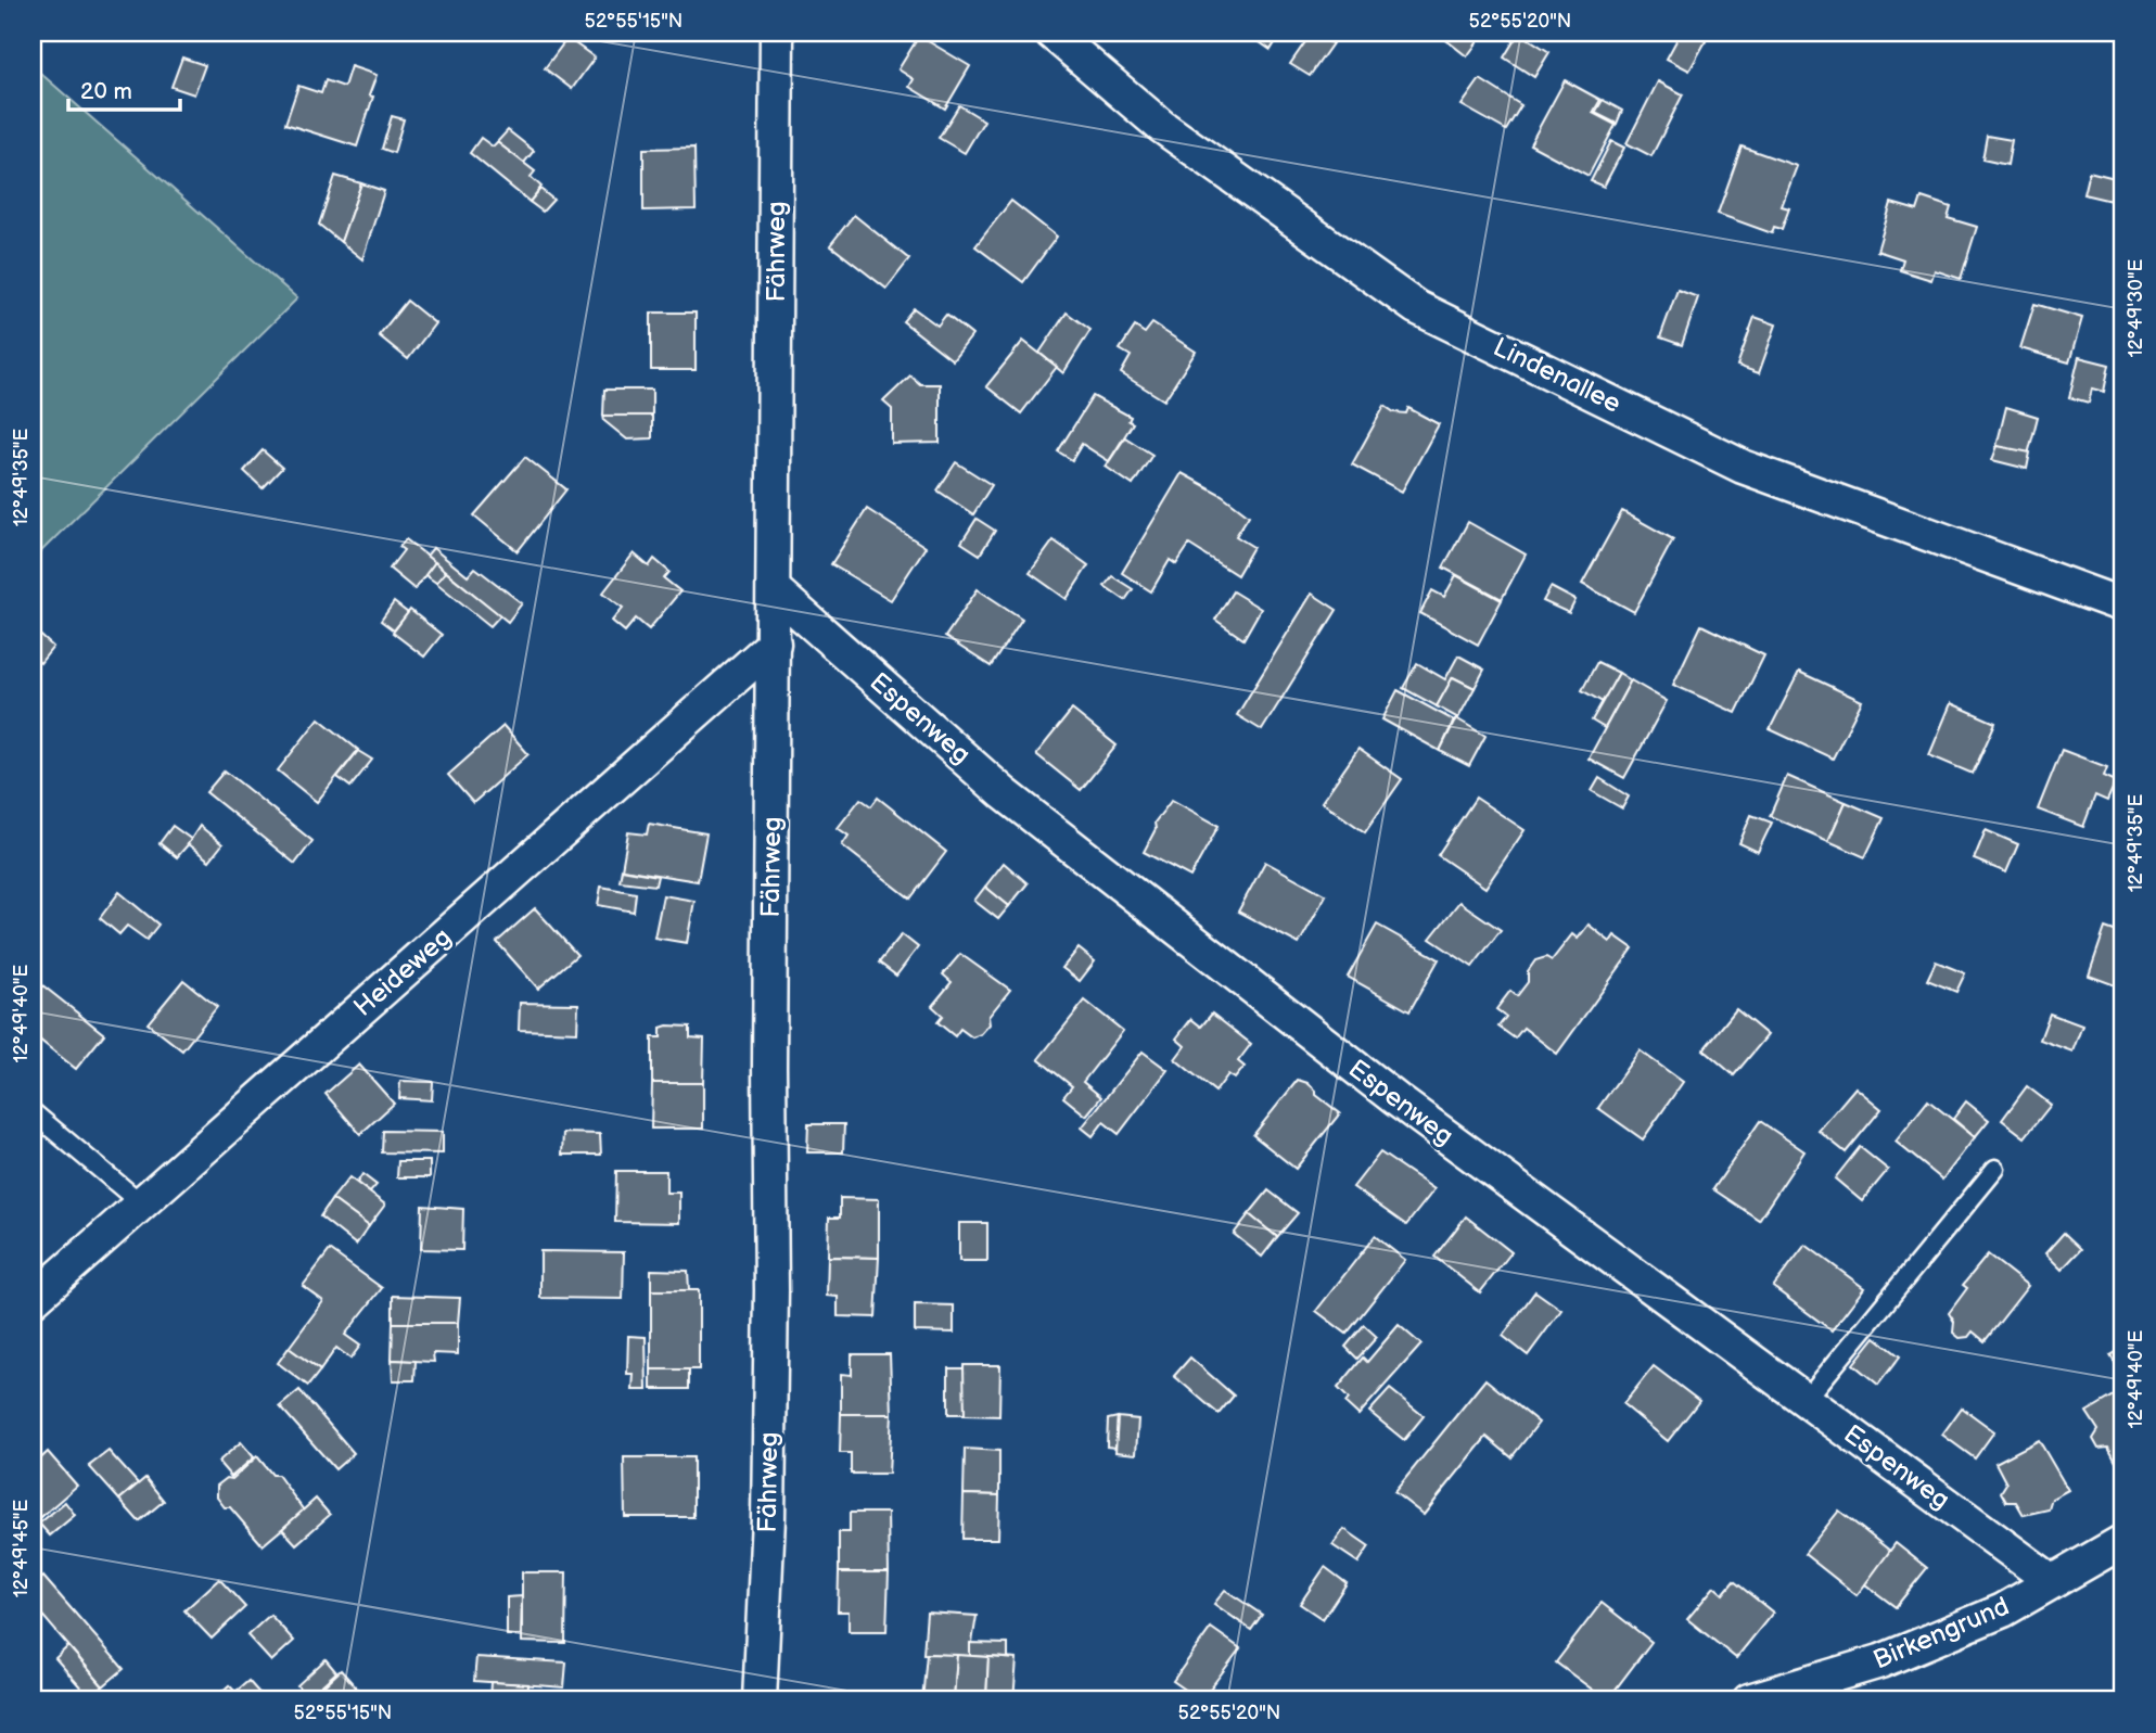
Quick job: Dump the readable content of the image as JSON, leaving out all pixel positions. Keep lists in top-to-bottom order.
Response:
{
  "streets": {
    "street": [
      "Fährweg",
      "Lindenallee",
      "Espenweg",
      "Heideweg",
      "Birkengrund"
    ]
  },
  "crossings": [
    ["Fährweg", "Espenweg"],
    ["Fährweg", "Heideweg"],
    ["Espenweg", "Birkengrund"]
  ],
  "scale_bar": "20 m",
  "coordinates": [
    "52°55'15\"N",
    "52°55'20\"N",
    "12°49'30\"E",
    "12°49'35\"E",
    "12°49'40\"E",
    "12°49'45\"E"
  ]
}
